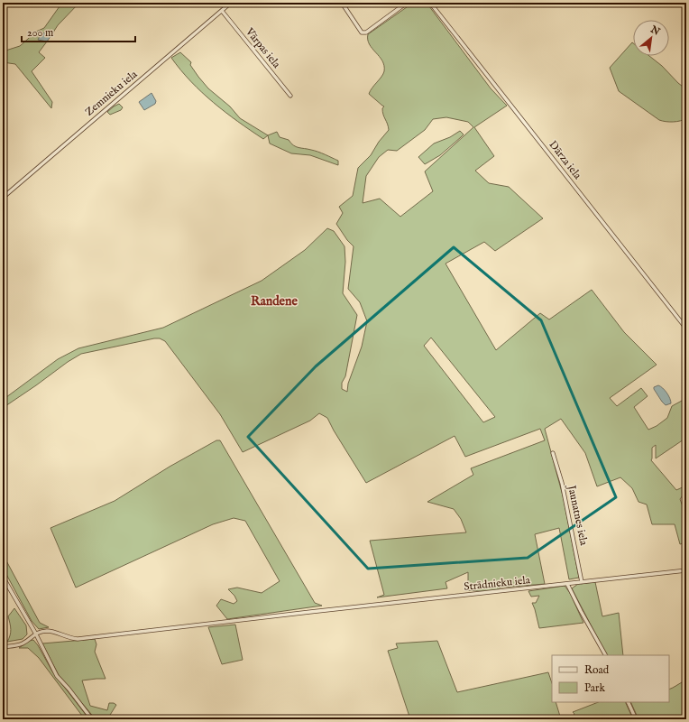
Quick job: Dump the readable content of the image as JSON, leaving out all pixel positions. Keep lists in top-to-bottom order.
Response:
{
  "streets": {
    "street": [
      "Vārpas iela",
      "Zemnieku iela",
      "Dārza iela",
      "Jaunatnes iela",
      "Strādnieku iela"
    ]
  },
  "crossings": [
    ["Vārpas iela", "Zemnieku iela"],
    ["Jaunatnes iela", "Strādnieku iela"]
  ],
  "districts": ["Randene"],
  "legend": ["Road", "Park"],
  "scale_bar": "200 m",
  "north": "top right"
}
